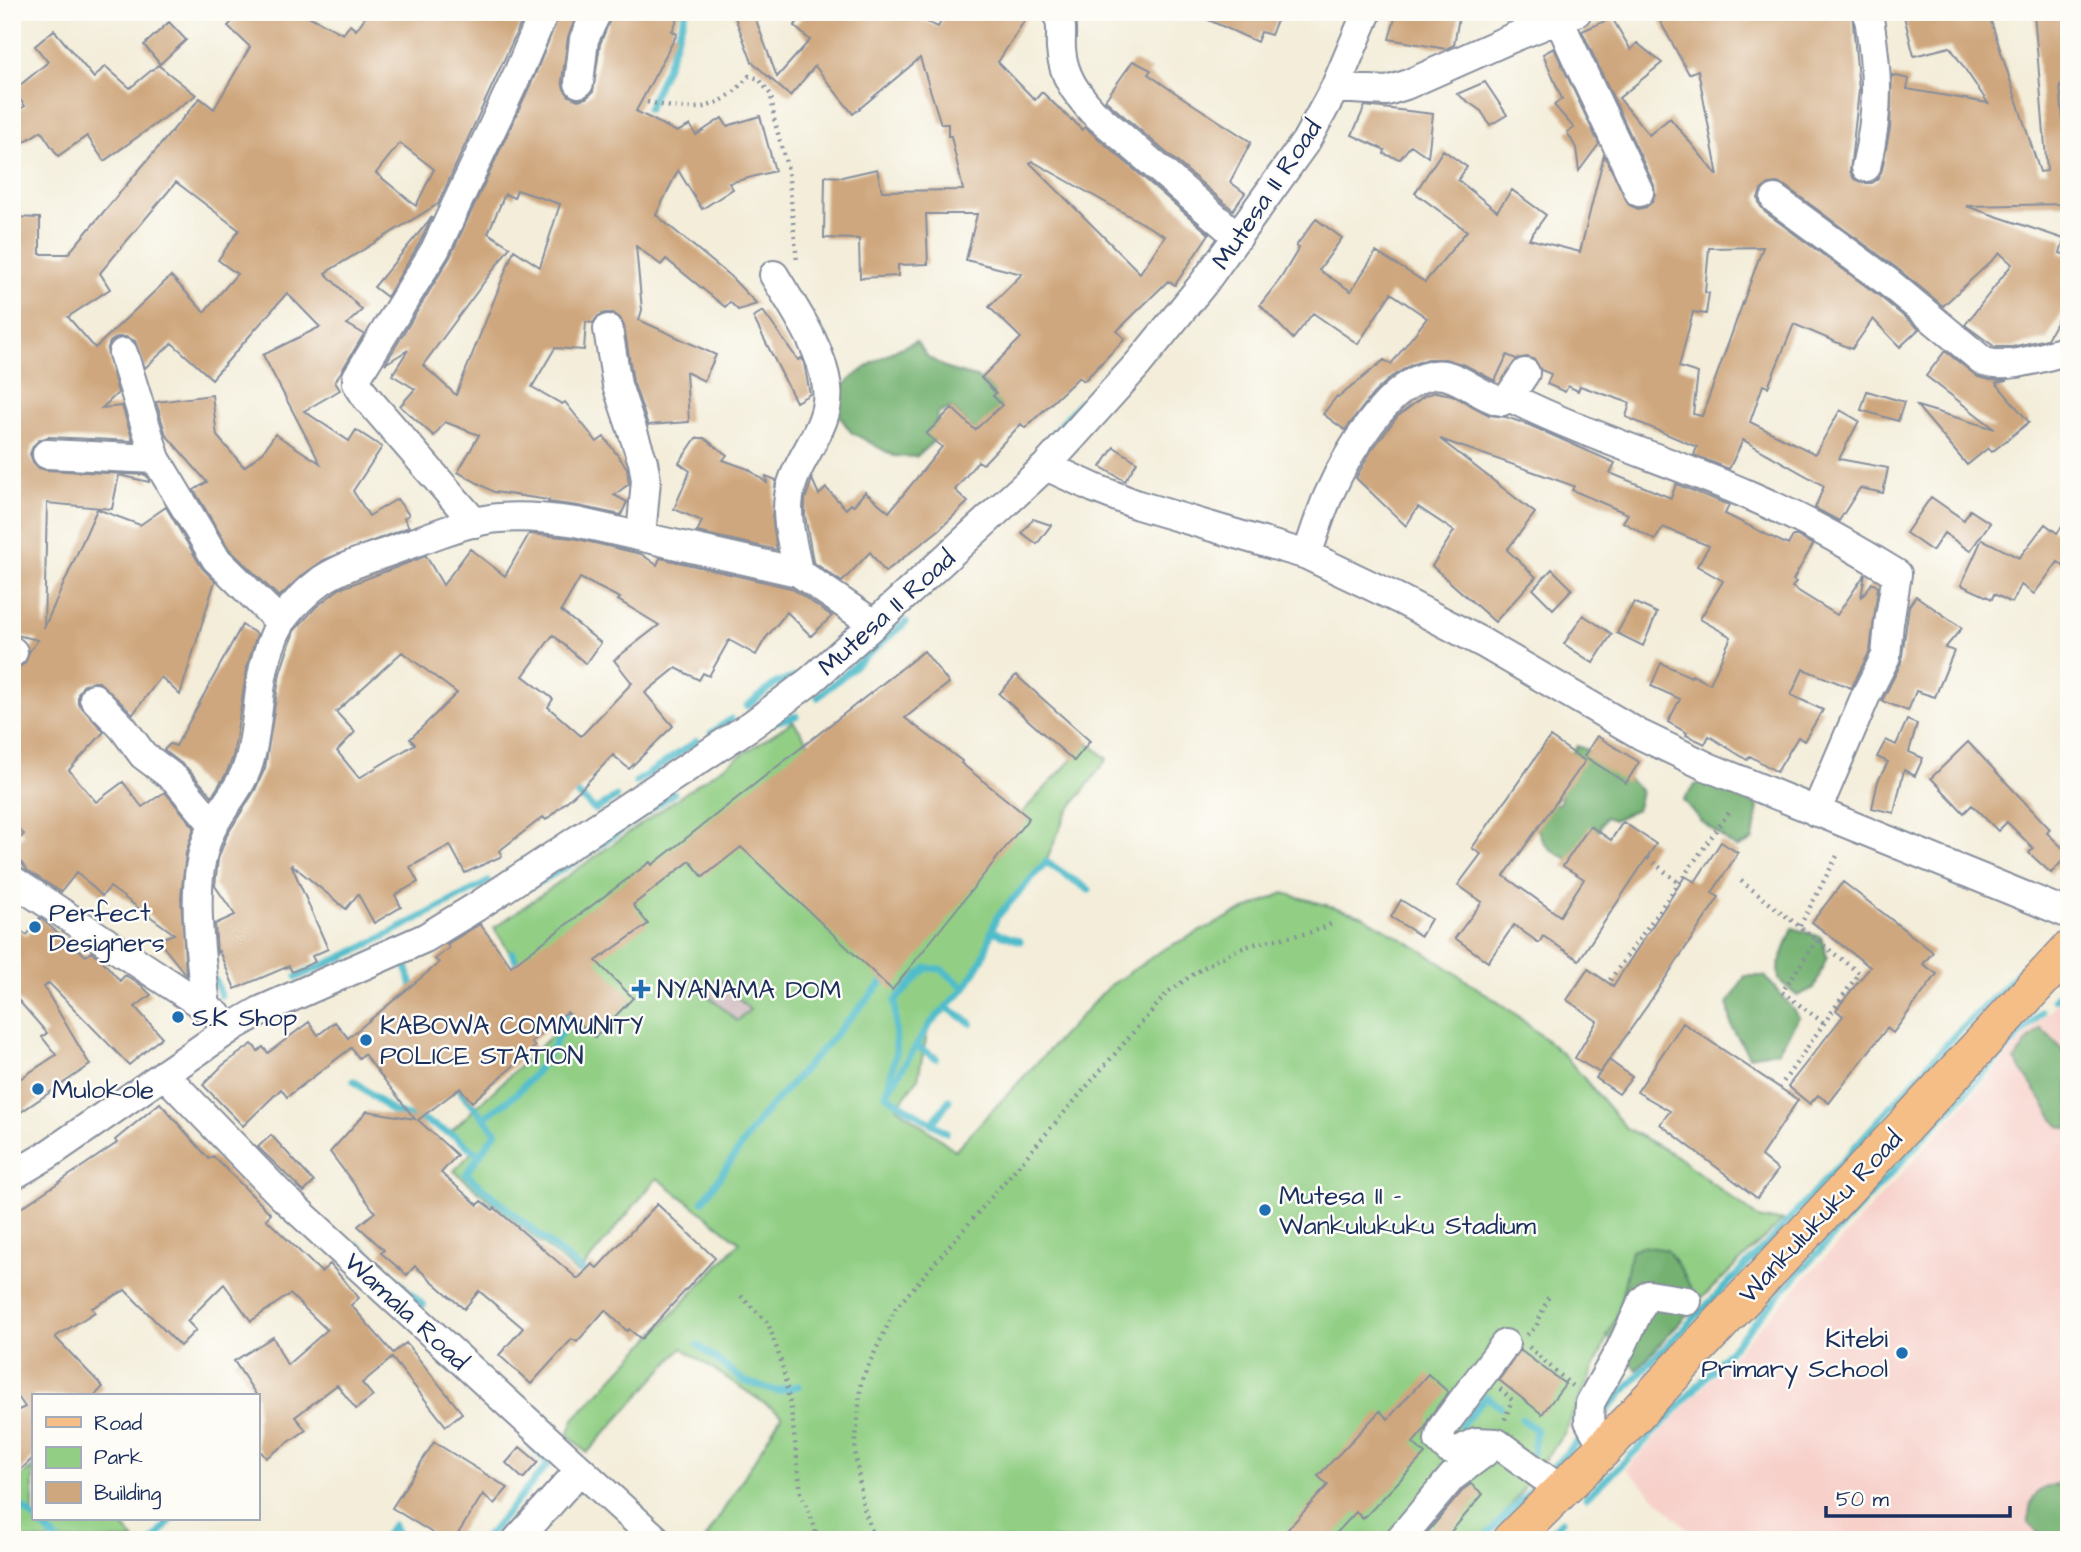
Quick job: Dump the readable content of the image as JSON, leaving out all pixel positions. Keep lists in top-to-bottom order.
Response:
{
  "streets": {
    "main road": ["Wankulukuku Road"],
    "street": ["Mutesa II Road", "Wamala Road"]
  },
  "crossings": [
    ["Mutesa II Road", "Wamala Road"]
  ],
  "places": {
    "other": [
      "Perfect Designers",
      "S.K Shop",
      "KABOWA COMMUNITY POLICE STATION",
      "Mulokole",
      "Mutesa II - Wankulukuku Stadium",
      "Kitebi Primary School"
    ],
    "health": ["NYANAMA DOM"]
  },
  "legend": ["Road", "Park", "Building"],
  "scale_bar": "50 m"
}
